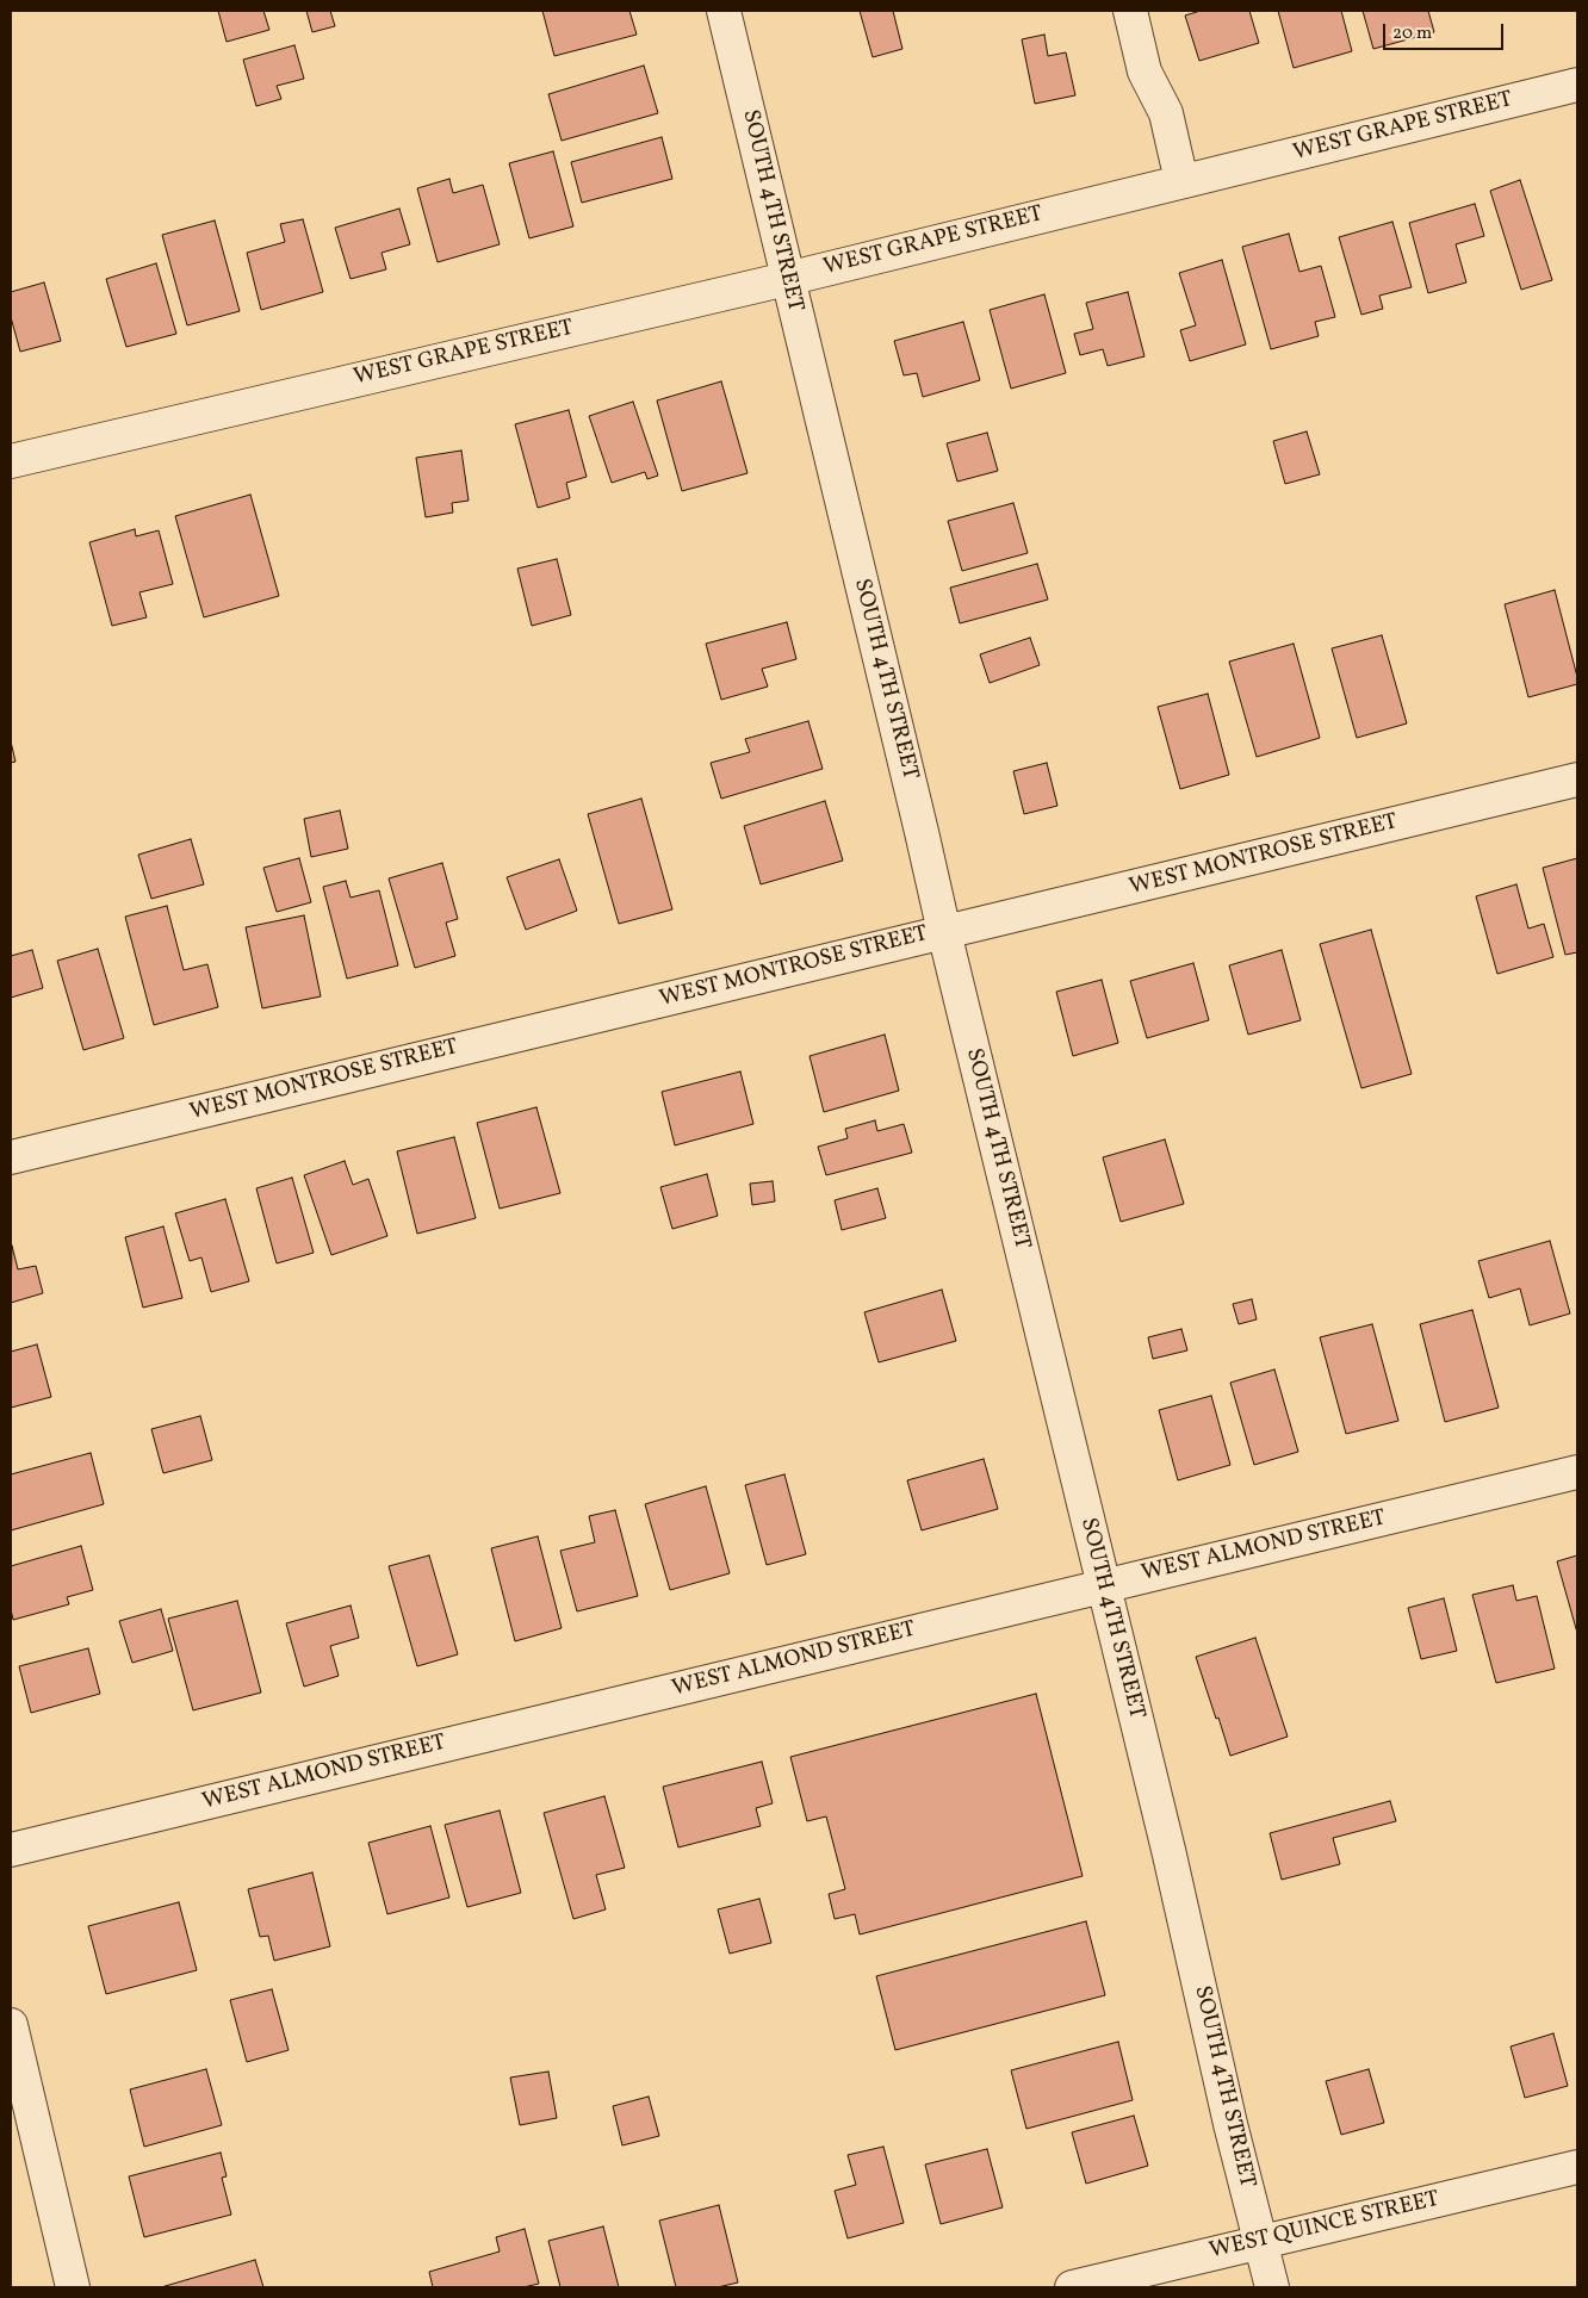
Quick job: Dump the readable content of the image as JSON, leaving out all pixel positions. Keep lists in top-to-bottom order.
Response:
{
  "streets": {
    "street": [
      "WEST GRAPE STREET",
      "SOUTH 4TH STREET",
      "WEST MONTROSE STREET",
      "WEST ALMOND STREET",
      "WEST QUINCE STREET"
    ]
  },
  "crossings": [
    ["WEST GRAPE STREET", "SOUTH 4TH STREET"],
    ["SOUTH 4TH STREET", "WEST MONTROSE STREET"],
    ["SOUTH 4TH STREET", "WEST ALMOND STREET"],
    ["SOUTH 4TH STREET", "WEST QUINCE STREET"]
  ],
  "scale_bar": "20 m"
}
